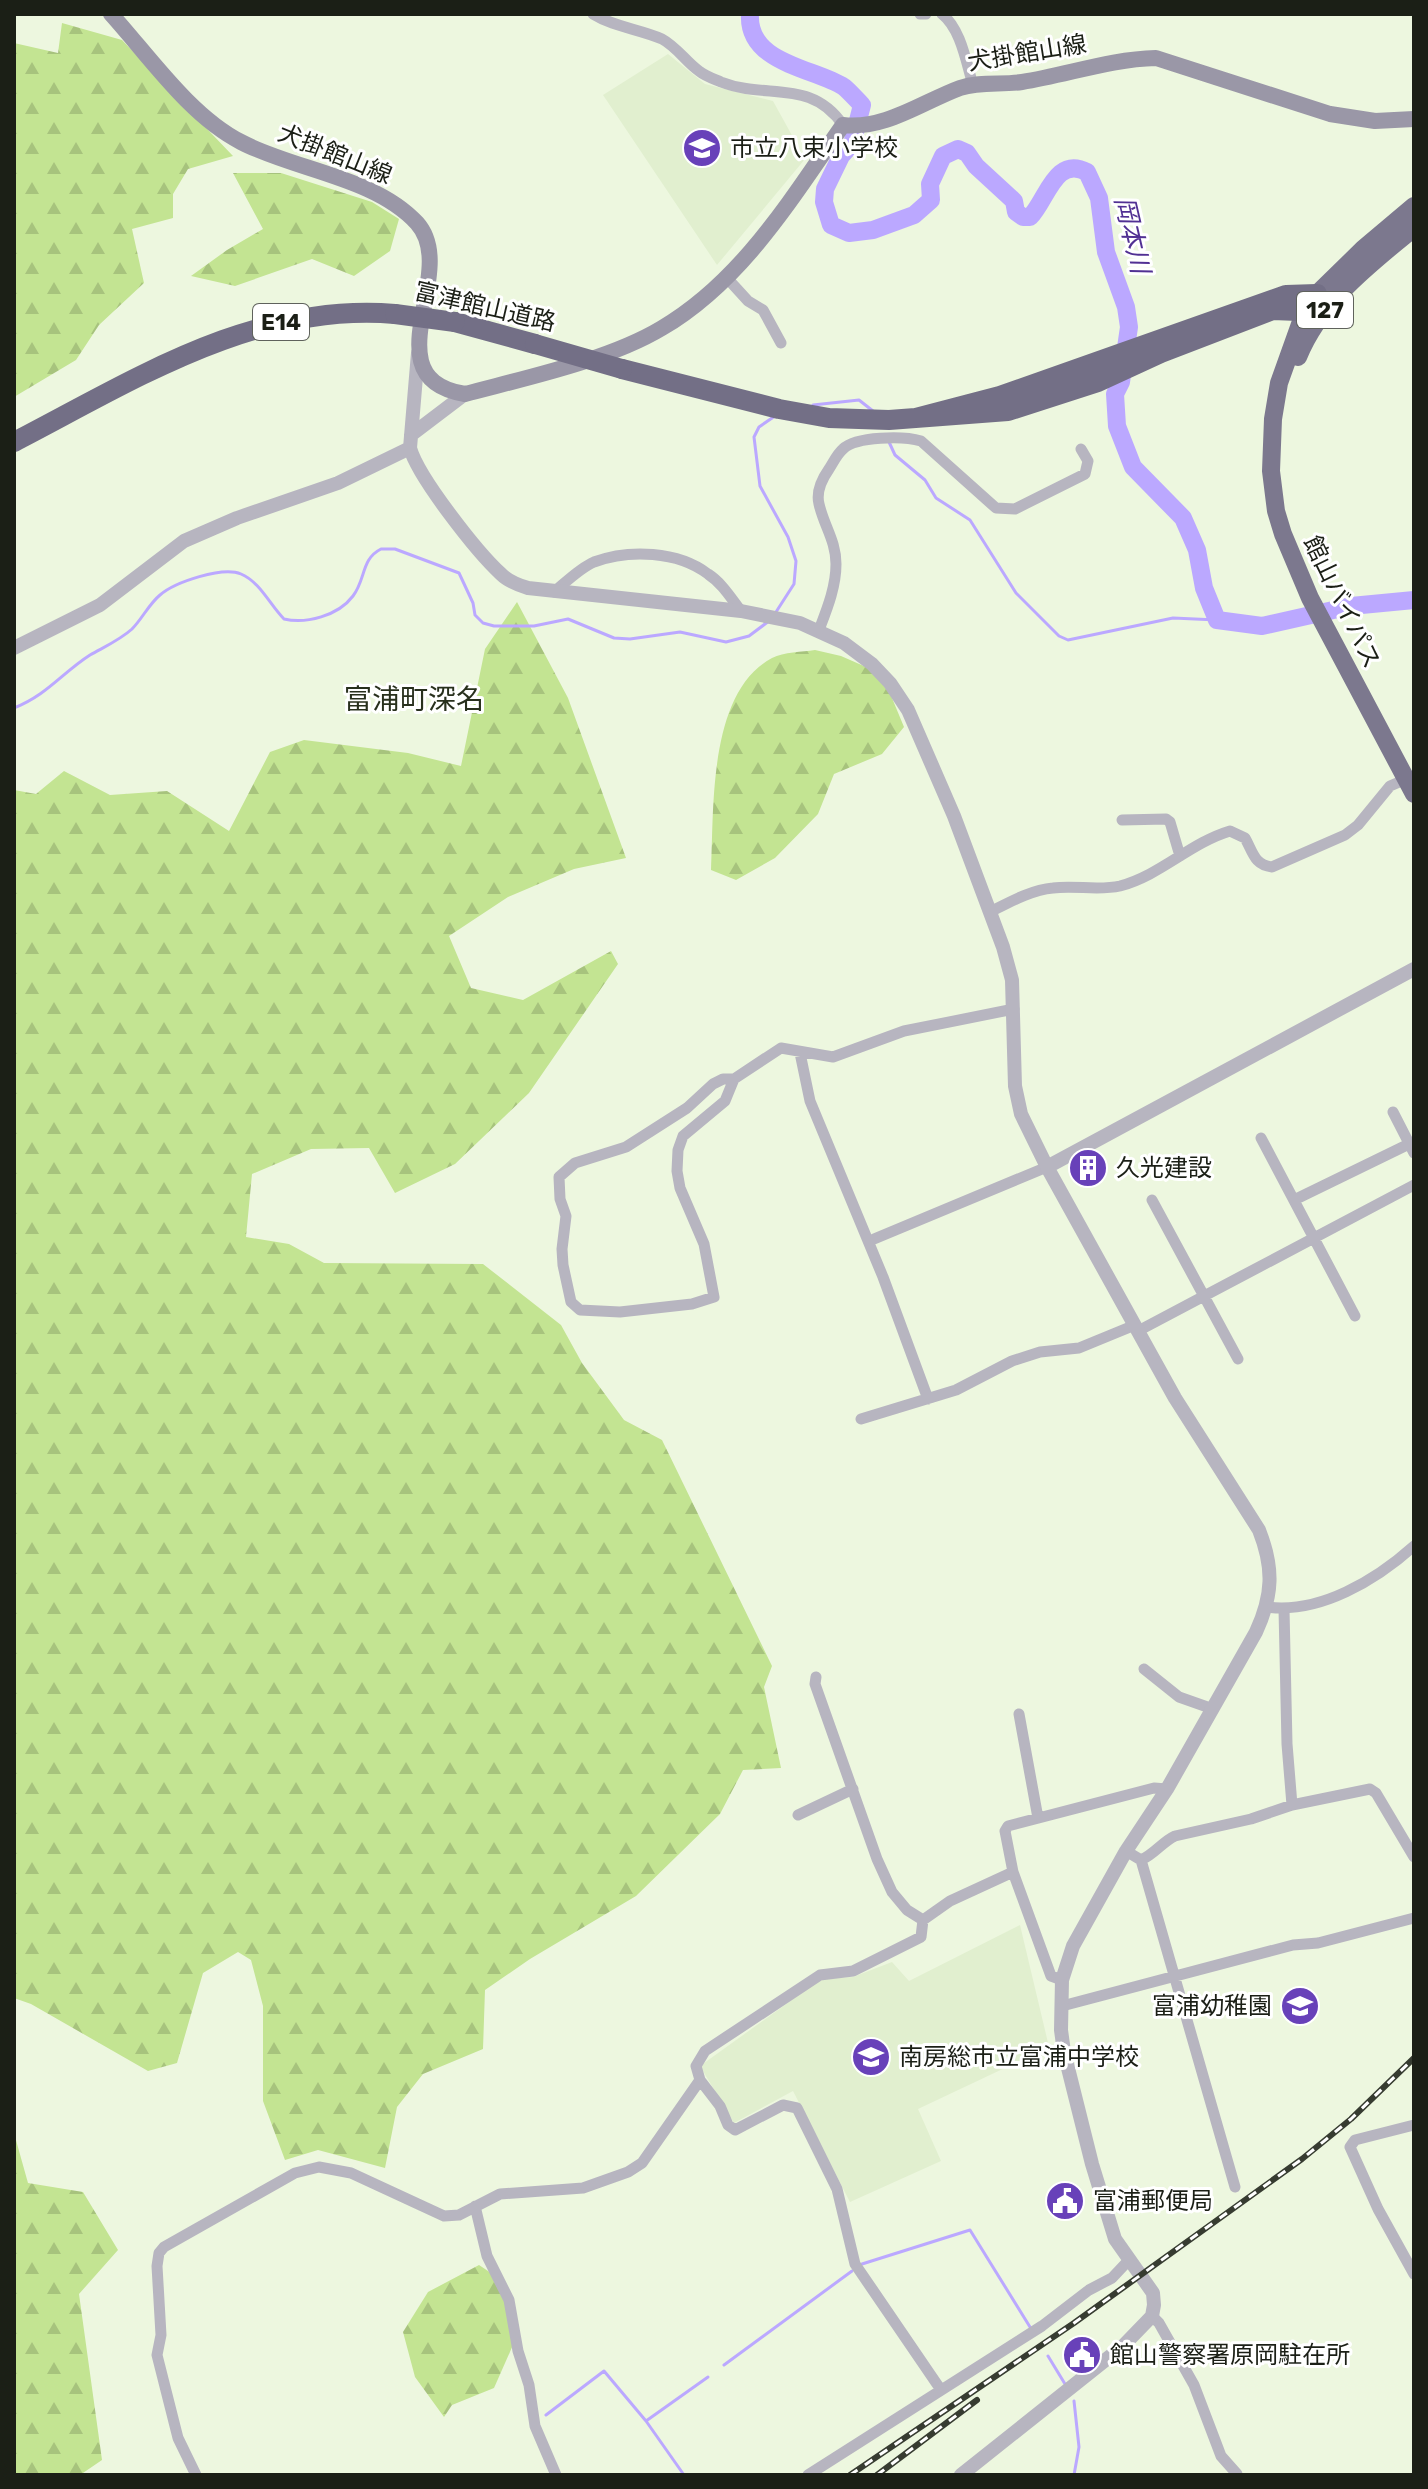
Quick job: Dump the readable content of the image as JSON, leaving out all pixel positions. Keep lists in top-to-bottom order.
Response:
{
  "streets": {
    "highway": [
      "富津館山道路",
      "127",
      "E14",
      "館山バイパス"
    ],
    "main road": ["犬掛館山線"]
  },
  "crossings": [
    ["富津館山道路", "館山バイパス"]
  ],
  "districts": ["富浦町深名"],
  "water": ["岡本川"],
  "places": {
    "school or university": ["市立八束小学校", "富浦幼稚園", "南房総市立富浦中学校"],
    "building": ["久光建設"],
    "public building": ["富浦郵便局", "館山警察署原岡駐在所"]
  }
}
